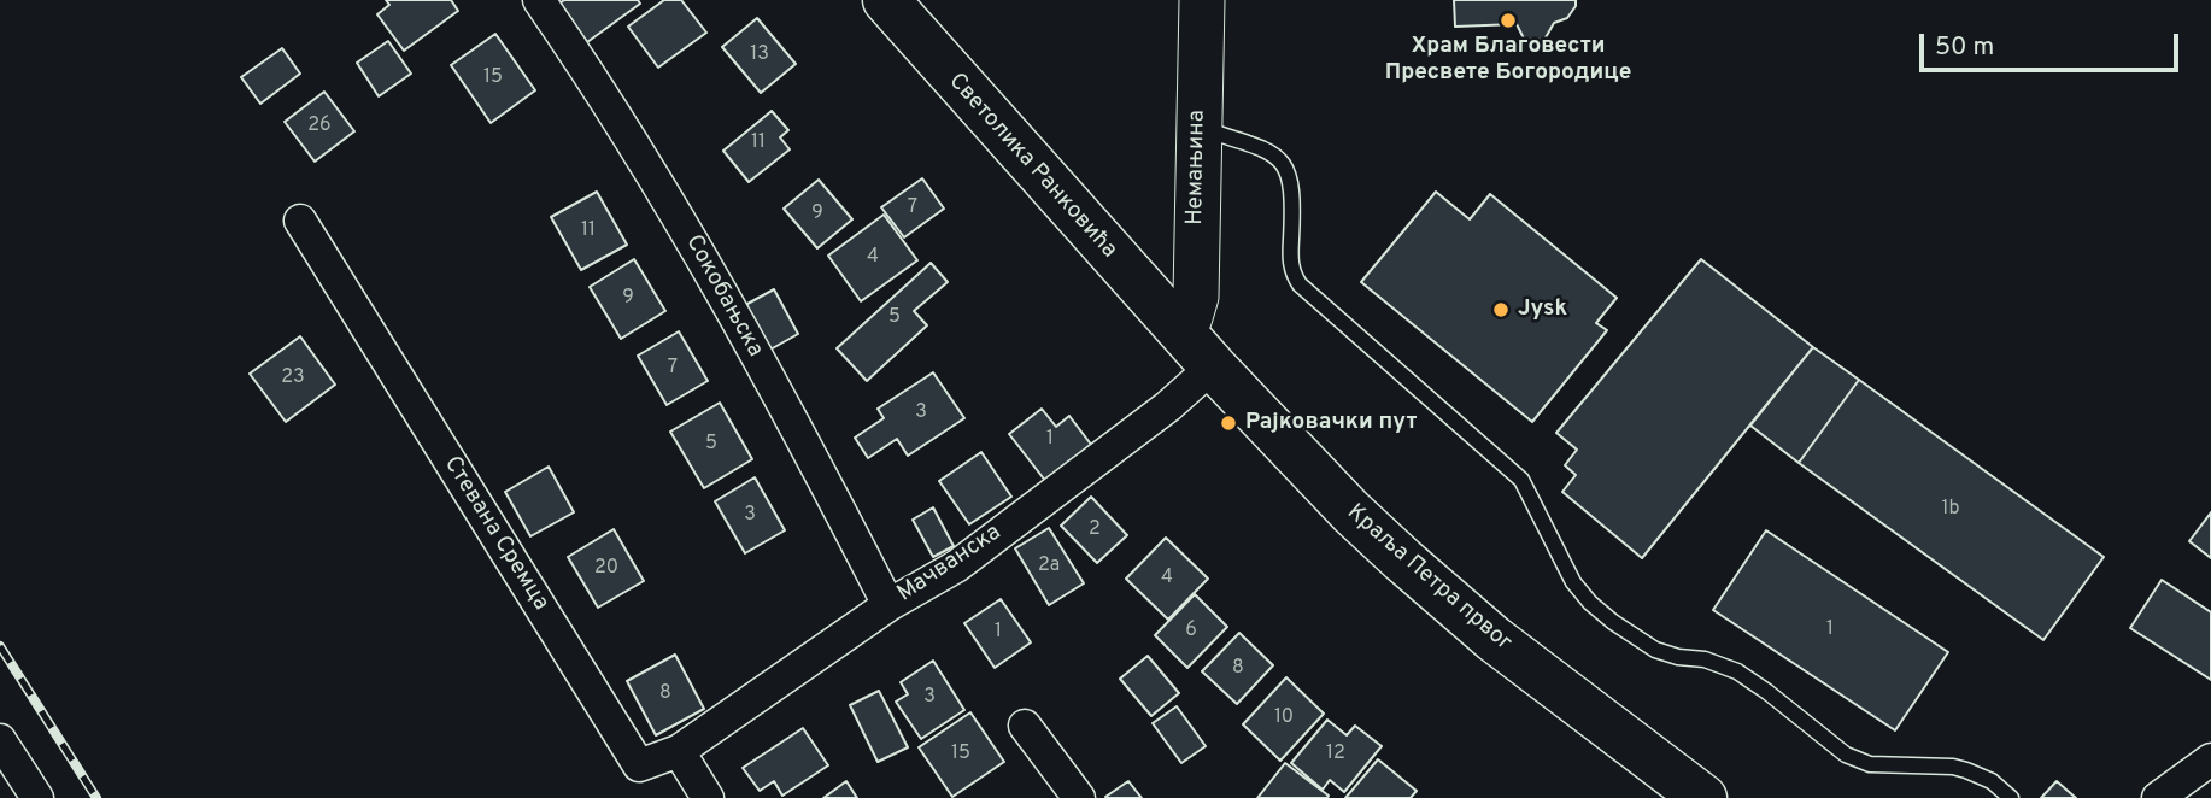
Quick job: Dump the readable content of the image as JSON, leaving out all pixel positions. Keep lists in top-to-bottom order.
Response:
{
  "streets": {
    "main road": ["Светолика Ранковића", "Краља Петра првог"],
    "street": [
      "Немањина",
      "Сокобањска",
      "Стевана Сремца",
      "Мачванска"
    ]
  },
  "crossings": [
    ["Светолика Ранковића", "Немањина"],
    ["Светолика Ранковића", "Краља Петра првог"],
    ["Немањина", "Краља Петра првог"],
    ["Сокобањска", "Мачванска"],
    ["Стевана Сремца", "Мачванска"],
    ["Мачванска", "Краља Петра првог"]
  ],
  "places": ["Храм Благовести Пресвете Богородице", "Jysk", "Рајковачки пут"],
  "house_numbers": [
    "13",
    "15",
    "26",
    "11",
    "7",
    "9",
    "11",
    "4",
    "9",
    "5",
    "7",
    "23",
    "3",
    "1",
    "5",
    "1b",
    "3",
    "2",
    "2a",
    "20",
    "4",
    "1",
    "6",
    "1",
    "8",
    "8",
    "3",
    "10",
    "15",
    "12"
  ],
  "scale_bar": "50 m"
}
